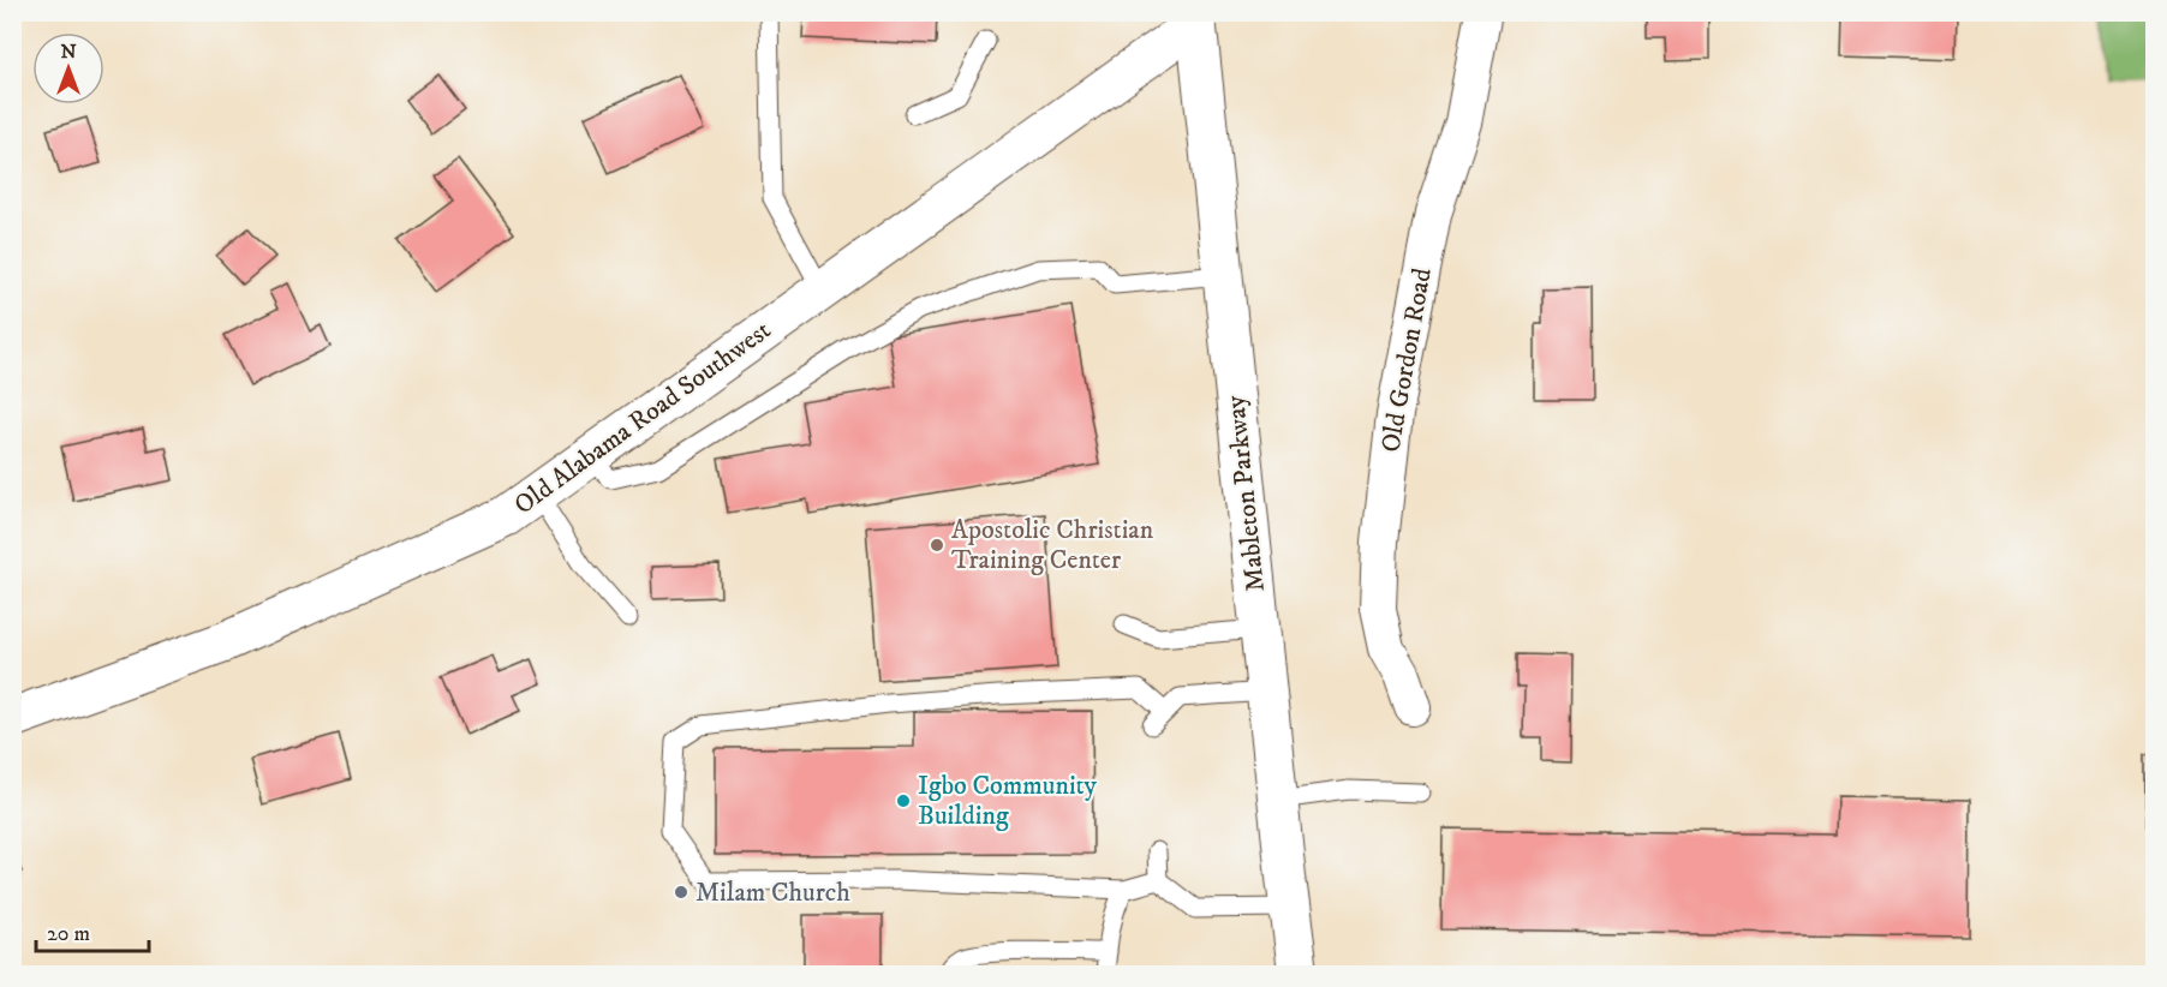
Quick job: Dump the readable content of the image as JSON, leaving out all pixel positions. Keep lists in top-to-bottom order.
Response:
{
  "streets": {
    "street": ["Old Gordon Road", "Old Alabama Road Southwest", "Mableton Parkway"]
  },
  "crossings": [
    ["Old Alabama Road Southwest", "Mableton Parkway"]
  ],
  "places": ["Apostolic Christian Training Center", "Igbo Community Building", "Milam Church"],
  "scale_bar": "20 m",
  "north": "top"
}
